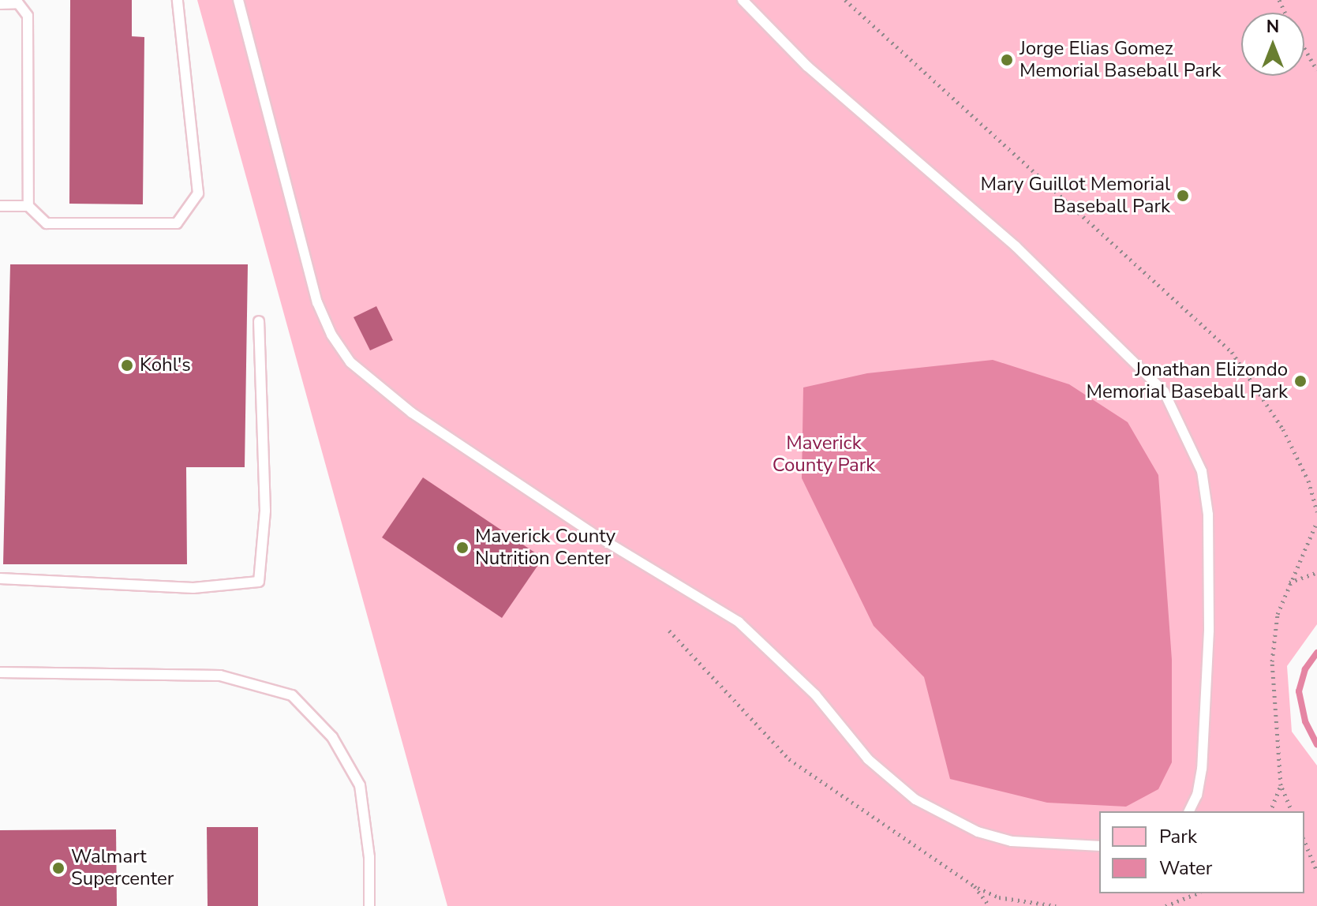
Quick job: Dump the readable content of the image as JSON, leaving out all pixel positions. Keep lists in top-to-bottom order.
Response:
{
  "parks": ["Maverick County Park"],
  "places": [
    "Jorge Elias Gomez Memorial Baseball Park",
    "Mary Guillot Memorial Baseball Park",
    "Kohl's",
    "Jonathan Elizondo Memorial Baseball Park",
    "Maverick County Nutrition Center",
    "Walmart Supercenter"
  ],
  "legend": ["Park", "Water"],
  "north": "top"
}
